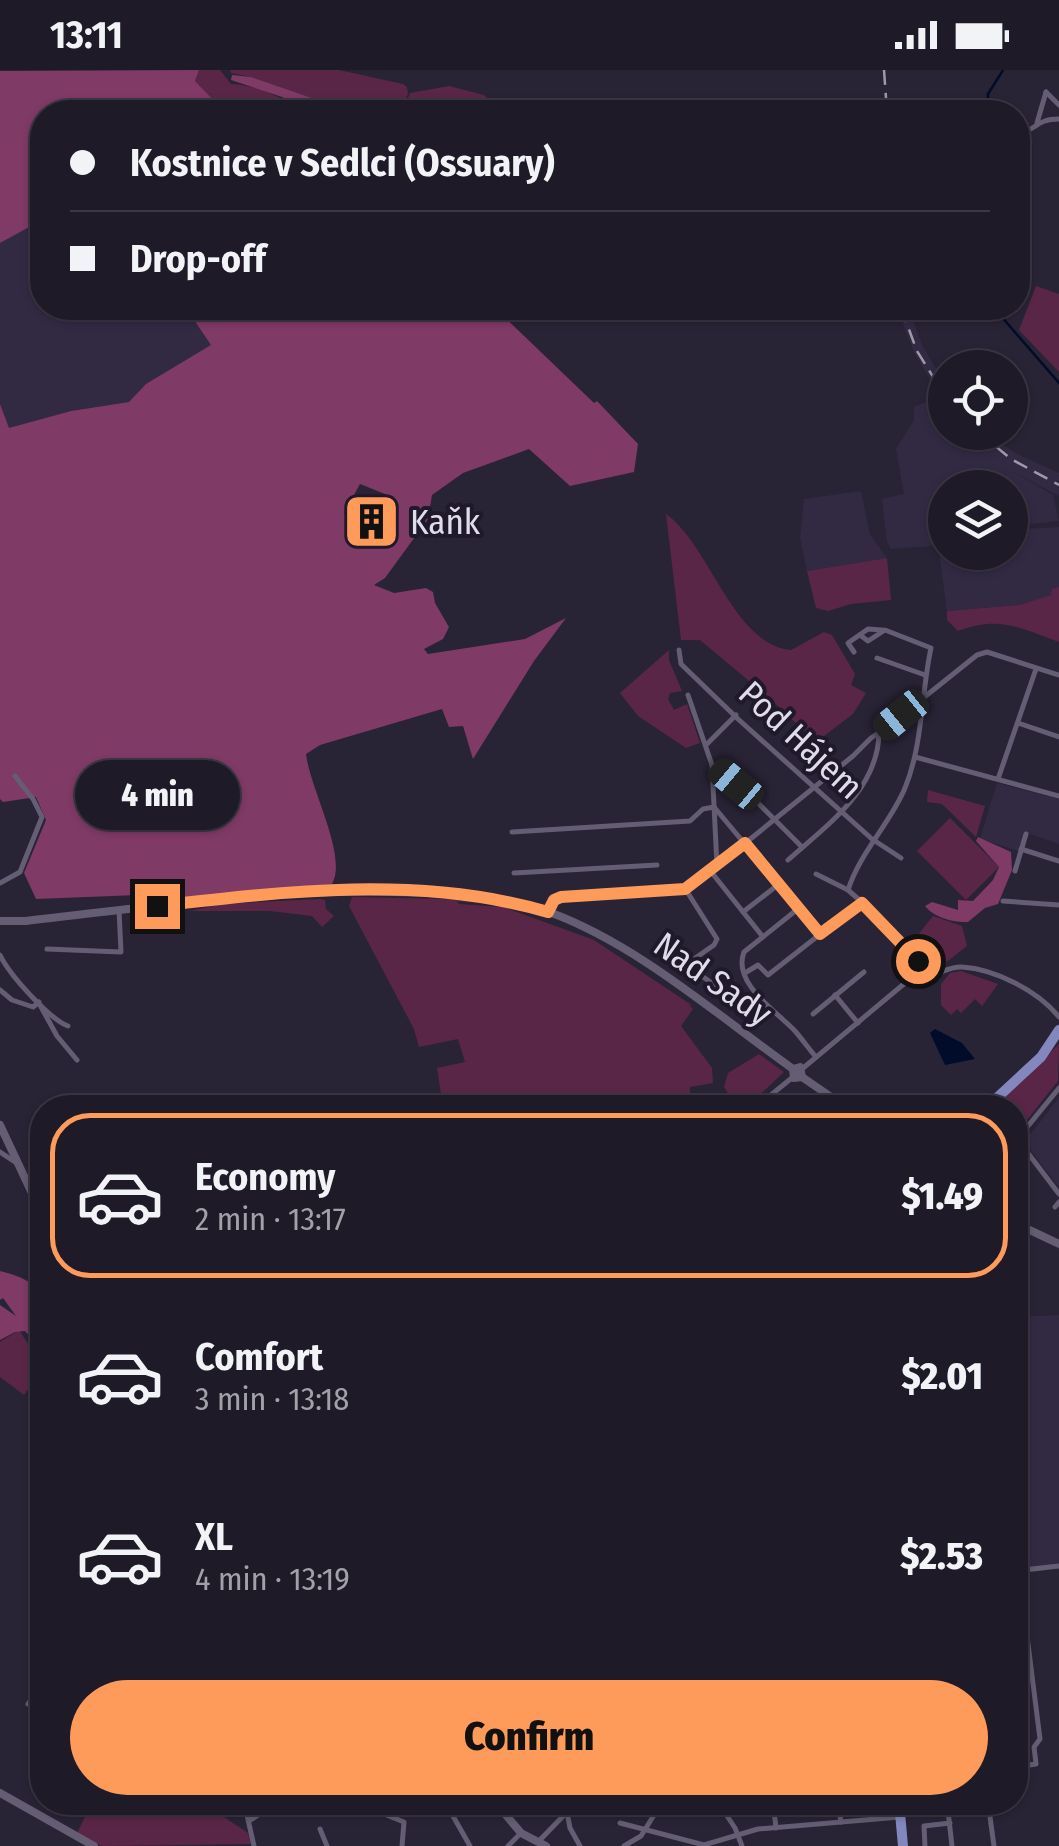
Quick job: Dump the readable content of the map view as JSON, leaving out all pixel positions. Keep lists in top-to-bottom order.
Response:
{
  "streets": {
    "street": ["Pod Hájem", "Nad Sady"]
  },
  "places": {
    "building": ["Kaňk"]
  },
  "page": {
    "status": "13:11",
    "banner": ["Kostnice v Sedlci (Ossuary)", "Drop-off"],
    "bubble": "4 min",
    "list": [
      {
        "name": "Economy",
        "note": "2 min · 13:17",
        "value": "$1.49"
      },
      {
        "name": "Comfort",
        "note": "3 min · 13:18",
        "value": "$2.01"
      },
      {
        "name": "XL",
        "note": "4 min · 13:19",
        "value": "$2.53"
      }
    ],
    "buttons": "Confirm"
  }
}
